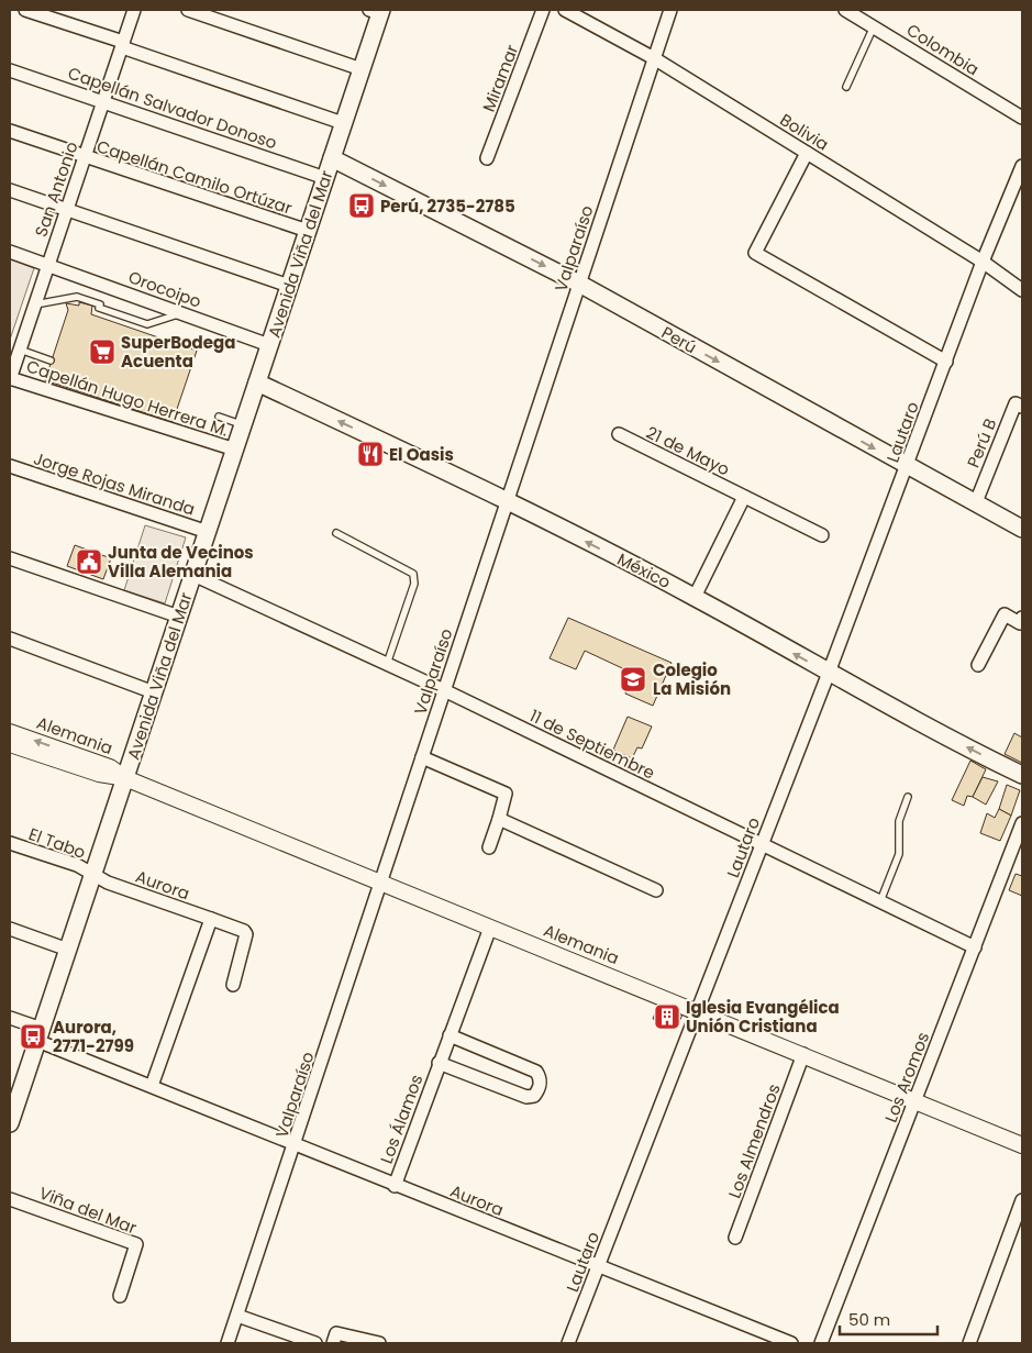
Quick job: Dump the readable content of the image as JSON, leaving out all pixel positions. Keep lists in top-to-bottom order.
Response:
{
  "streets": {
    "main road": ["Avenida Viña del Mar", "Perú", "México"],
    "street": [
      "Colombia",
      "Miramar",
      "Capellán Salvador Donoso",
      "Bolivia",
      "Capellán Camilo Ortúzar",
      "San Antonio",
      "Valparaíso",
      "Orocoipo",
      "Capellán Hugo Herrera M.",
      "Lautaro",
      "Perú B",
      "21 de Mayo",
      "Jorge Rojas Miranda",
      "Alemania",
      "11 de Septiembre",
      "El Tabo",
      "Aurora",
      "Los Aromos",
      "Los Álamos",
      "Los Almendros",
      "Viña del Mar"
    ]
  },
  "crossings": [
    ["Capellán Salvador Donoso", "San Antonio"],
    ["Capellán Salvador Donoso", "Avenida Viña del Mar"],
    ["Bolivia", "Valparaíso"],
    ["Bolivia", "Lautaro"],
    ["Capellán Camilo Ortúzar", "San Antonio"],
    ["Capellán Camilo Ortúzar", "Avenida Viña del Mar"],
    ["San Antonio", "Orocoipo"],
    ["San Antonio", "Capellán Hugo Herrera M."],
    ["Valparaíso", "Perú"],
    ["Valparaíso", "México"],
    ["Valparaíso", "Alemania"],
    ["Valparaíso", "11 de Septiembre"],
    ["Valparaíso", "Aurora"],
    ["Avenida Viña del Mar", "Orocoipo"],
    ["Avenida Viña del Mar", "Perú"],
    ["Avenida Viña del Mar", "Capellán Hugo Herrera M."],
    ["Avenida Viña del Mar", "Jorge Rojas Miranda"],
    ["Avenida Viña del Mar", "México"],
    ["Avenida Viña del Mar", "Alemania"],
    ["Avenida Viña del Mar", "11 de Septiembre"],
    ["Avenida Viña del Mar", "El Tabo"],
    ["Avenida Viña del Mar", "Aurora"],
    ["Perú", "Lautaro"],
    ["Perú", "Perú B"],
    ["Lautaro", "México"],
    ["Lautaro", "Alemania"],
    ["Lautaro", "11 de Septiembre"],
    ["Lautaro", "Aurora"],
    ["Alemania", "Los Aromos"],
    ["Alemania", "Los Álamos"],
    ["Alemania", "Los Almendros"],
    ["11 de Septiembre", "Los Aromos"],
    ["El Tabo", "Aurora"],
    ["Aurora", "Los Álamos"]
  ],
  "one_way": ["Perú", "México"],
  "places": {
    "bus stop": ["Perú, 2735-2785", "Aurora, 2771-2799"],
    "supermarket": ["SuperBodega Acuenta"],
    "restaurant": ["El Oasis"],
    "public building": ["Junta de Vecinos Villa Alemania"],
    "school or university": ["Colegio La Misión"],
    "building": ["Iglesia Evangélica Unión Cristiana"]
  },
  "scale_bar": "50 m"
}
